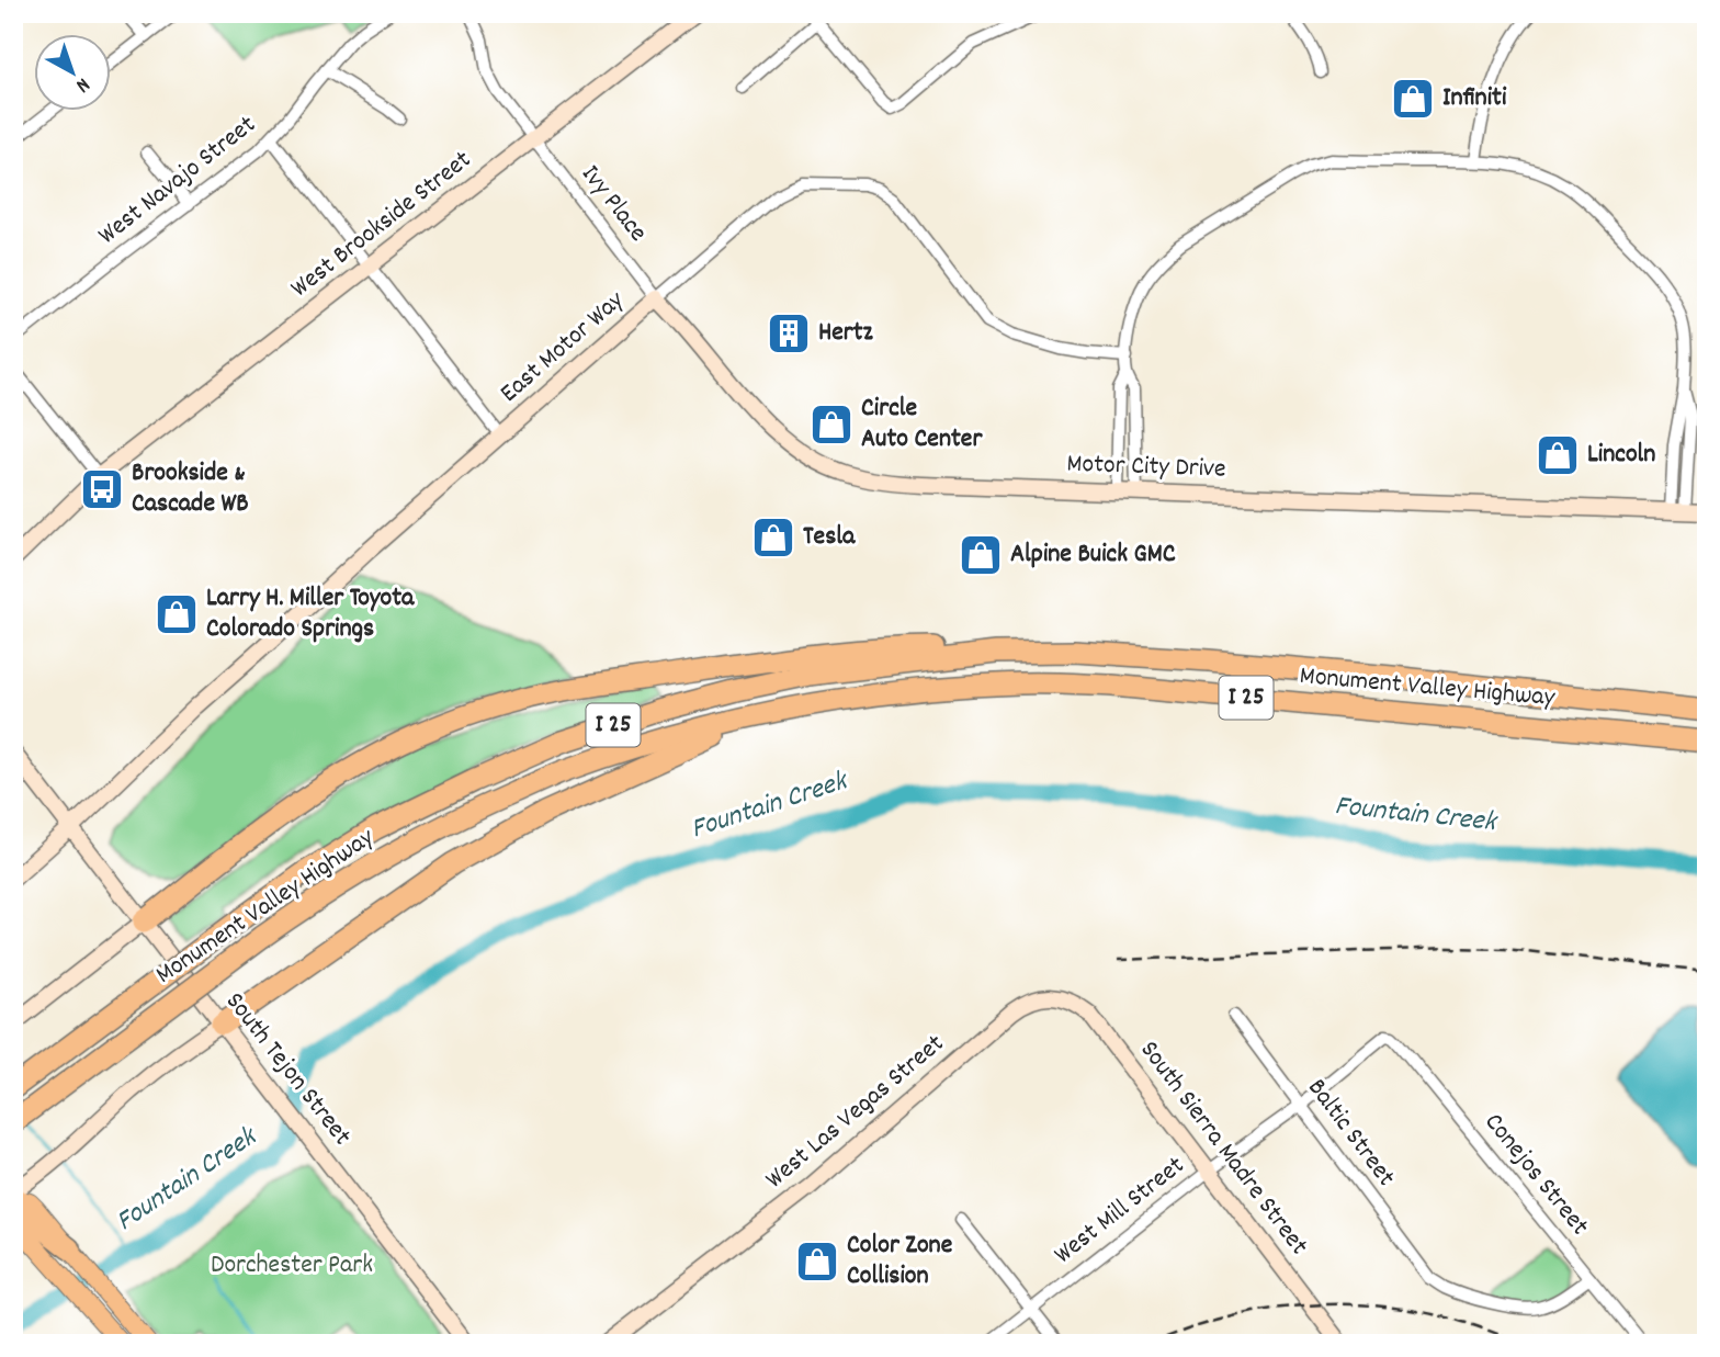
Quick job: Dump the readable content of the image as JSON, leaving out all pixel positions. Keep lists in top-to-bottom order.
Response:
{
  "streets": {
    "highway": ["Monument Valley Highway", "I 25"],
    "street": [
      "West Navajo Street",
      "Ivy Place",
      "West Brookside Street",
      "East Motor Way",
      "Motor City Drive",
      "South Tejon Street",
      "West Las Vegas Street",
      "Baltic Street",
      "South Sierra Madre Street",
      "Conejos Street",
      "West Mill Street"
    ]
  },
  "crossings": [
    ["Ivy Place", "West Brookside Street"],
    ["Ivy Place", "East Motor Way"],
    ["Ivy Place", "Motor City Drive"],
    ["East Motor Way", "Motor City Drive"],
    ["East Motor Way", "South Tejon Street"],
    ["West Las Vegas Street", "South Sierra Madre Street"],
    ["Baltic Street", "Conejos Street"],
    ["Baltic Street", "West Mill Street"],
    ["South Sierra Madre Street", "West Mill Street"],
    ["Conejos Street", "West Mill Street"]
  ],
  "water": ["Fountain Creek"],
  "parks": ["Dorchester Park"],
  "places": {
    "shop": [
      "Infiniti",
      "Circle Auto Center",
      "Lincoln",
      "Tesla",
      "Alpine Buick GMC",
      "Larry H. Miller Toyota Colorado Springs",
      "Color Zone Collision"
    ],
    "building": ["Hertz"],
    "bus stop": ["Brookside & Cascade WB"]
  },
  "north": "bottom right"
}
